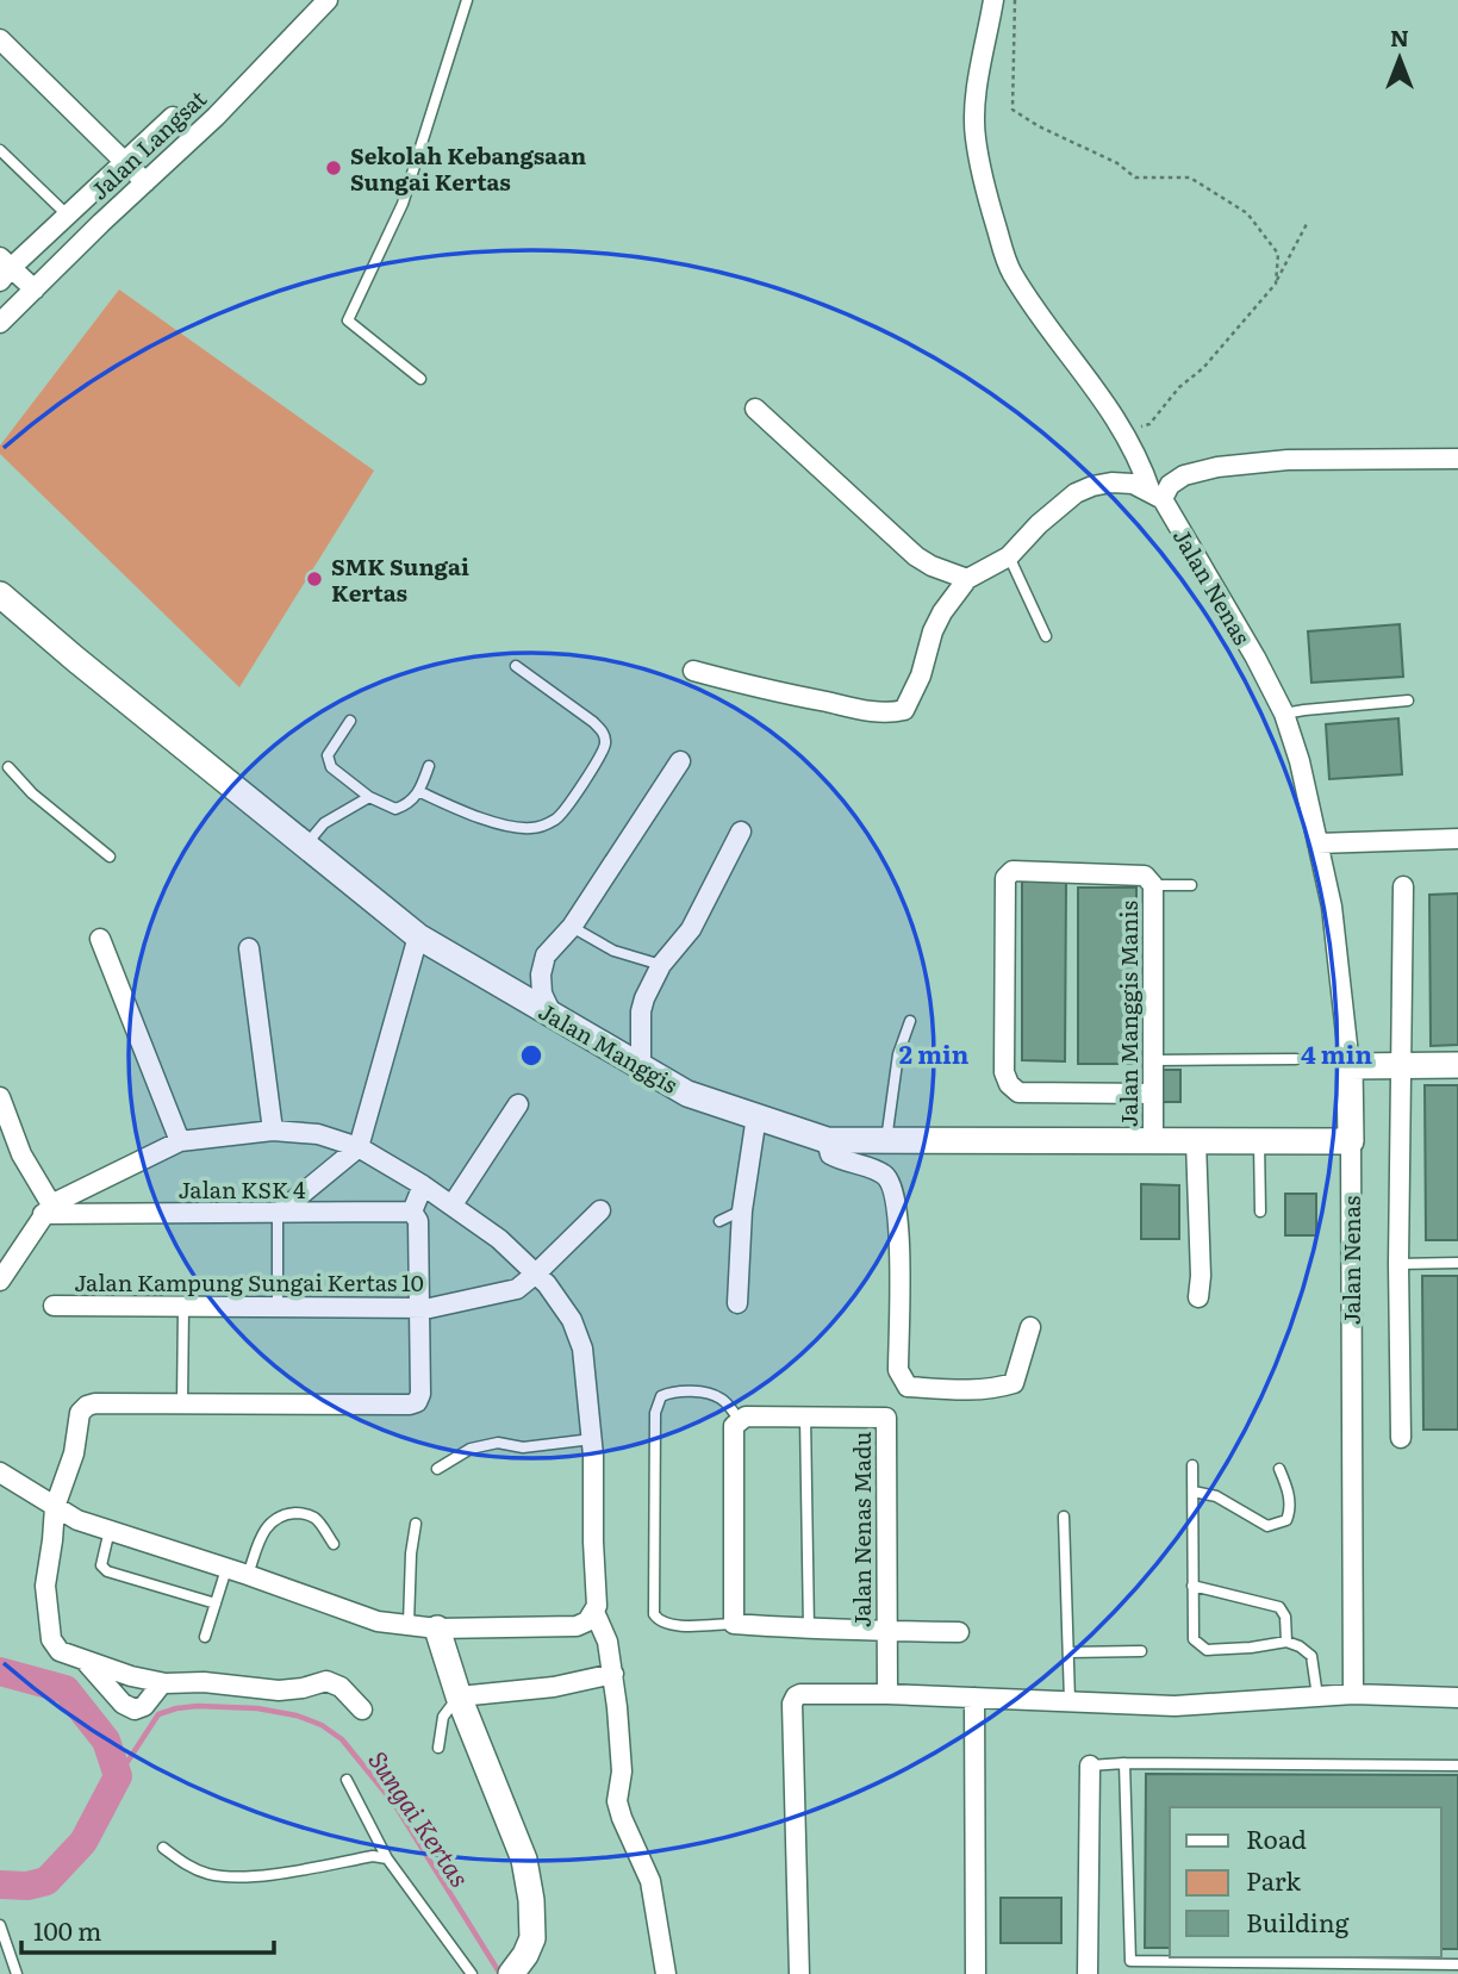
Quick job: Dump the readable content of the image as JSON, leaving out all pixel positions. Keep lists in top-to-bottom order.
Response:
{
  "streets": {
    "street": [
      "Jalan Langsat",
      "Jalan Nenas",
      "Jalan Manggis Manis",
      "Jalan Manggis",
      "Jalan KSK 4",
      "Jalan Kampung Sungai Kertas 10",
      "Jalan Nenas Madu"
    ]
  },
  "crossings": [
    ["Jalan Nenas", "Jalan Manggis"],
    ["Jalan Manggis Manis", "Jalan Manggis"]
  ],
  "water": ["Sungai Kertas"],
  "places": ["Sekolah Kebangsaan Sungai Kertas", "SMK Sungai Kertas"],
  "legend": ["Road", "Park", "Building"],
  "scale_bar": "100 m",
  "north": "top",
  "rings": ["2 min", "4 min"]
}
